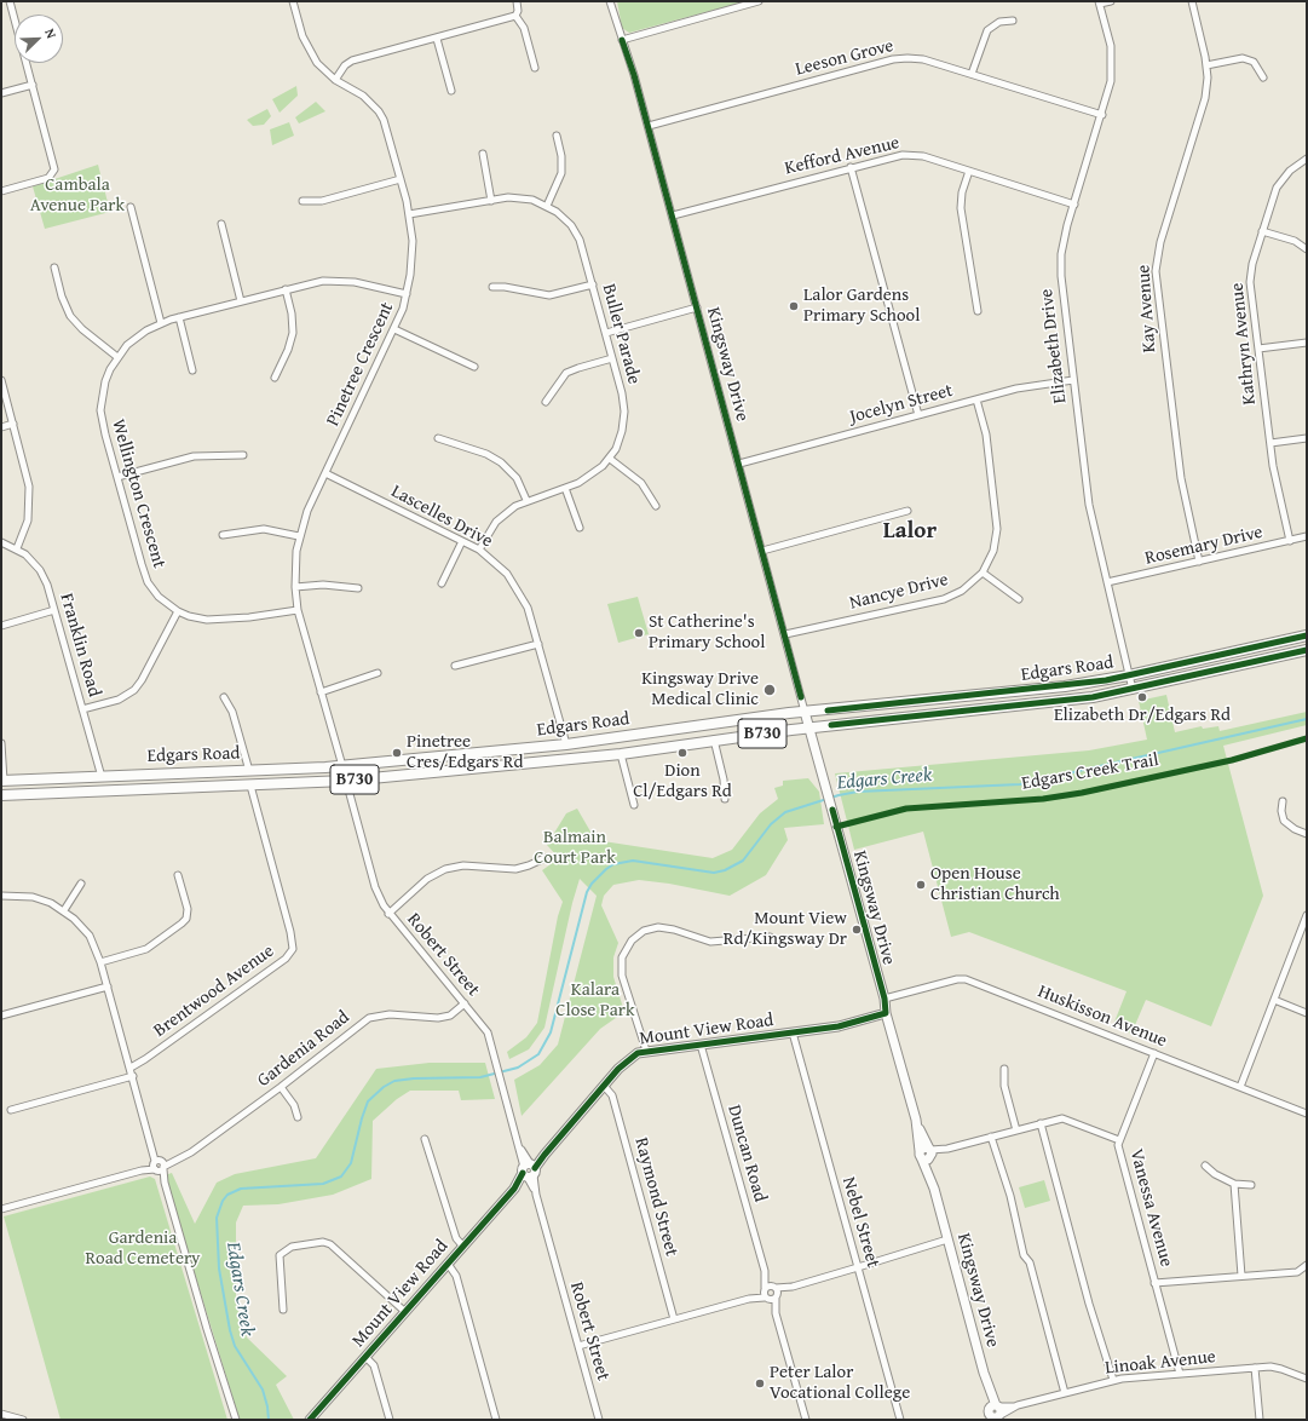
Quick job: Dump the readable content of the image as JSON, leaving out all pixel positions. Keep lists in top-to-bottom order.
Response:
{
  "streets": {
    "main road": ["Edgars Road", "B730"],
    "street": [
      "Leeson Grove",
      "Kefford Avenue",
      "Kay Avenue",
      "Buller Parade",
      "Kathryn Avenue",
      "Elizabeth Drive",
      "Pinetree Crescent",
      "Kingsway Drive",
      "Jocelyn Street",
      "Wellington Crescent",
      "Lascelles Drive",
      "Rosemary Drive",
      "Nancye Drive",
      "Franklin Road",
      "Robert Street",
      "Brentwood Avenue",
      "Huskisson Avenue",
      "Mount View Road",
      "Gardenia Road",
      "Duncan Road",
      "Raymond Street",
      "Vanessa Avenue",
      "Nebel Street",
      "Linoak Avenue"
    ],
    "cycle path": ["Edgars Creek Trail"]
  },
  "crossings": [
    ["Leeson Grove", "Elizabeth Drive"],
    ["Leeson Grove", "Kingsway Drive"],
    ["Kefford Avenue", "Elizabeth Drive"],
    ["Kefford Avenue", "Kingsway Drive"],
    ["Kay Avenue", "Rosemary Drive"],
    ["Buller Parade", "Pinetree Crescent"],
    ["Buller Parade", "Lascelles Drive"],
    ["Kathryn Avenue", "Rosemary Drive"],
    ["Elizabeth Drive", "Jocelyn Street"],
    ["Elizabeth Drive", "Rosemary Drive"],
    ["Elizabeth Drive", "Edgars Road"],
    ["Pinetree Crescent", "Wellington Crescent"],
    ["Pinetree Crescent", "Lascelles Drive"],
    ["Pinetree Crescent", "Edgars Road"],
    ["Kingsway Drive", "Jocelyn Street"],
    ["Kingsway Drive", "Nancye Drive"],
    ["Kingsway Drive", "Edgars Road"],
    ["Kingsway Drive", "Huskisson Avenue"],
    ["Kingsway Drive", "Mount View Road"],
    ["Kingsway Drive", "Linoak Avenue"],
    ["Jocelyn Street", "Nancye Drive"],
    ["Lascelles Drive", "Edgars Road"],
    ["Franklin Road", "Edgars Road"],
    ["Edgars Road", "Robert Street"],
    ["Edgars Road", "Brentwood Avenue"],
    ["Robert Street", "Mount View Road"],
    ["Robert Street", "Gardenia Road"],
    ["Huskisson Avenue", "Vanessa Avenue"],
    ["Mount View Road", "Duncan Road"],
    ["Mount View Road", "Raymond Street"],
    ["Mount View Road", "Nebel Street"],
    ["Vanessa Avenue", "Linoak Avenue"]
  ],
  "districts": ["Lalor"],
  "water": ["Edgars Creek"],
  "parks": [
    "Cambala Avenue Park",
    "Balmain Court Park",
    "Kalara Close Park",
    "Gardenia Road Cemetery"
  ],
  "places": [
    "Lalor Gardens Primary School",
    "St Catherine's Primary School",
    "Kingsway Drive Medical Clinic",
    "Elizabeth Dr/Edgars Rd",
    "Pinetree Cres/Edgars Rd",
    "Dion Cl/Edgars Rd",
    "Open House Christian Church",
    "Mount View Rd/Kingsway Dr",
    "Peter Lalor Vocational College"
  ],
  "north": "top right"
}
